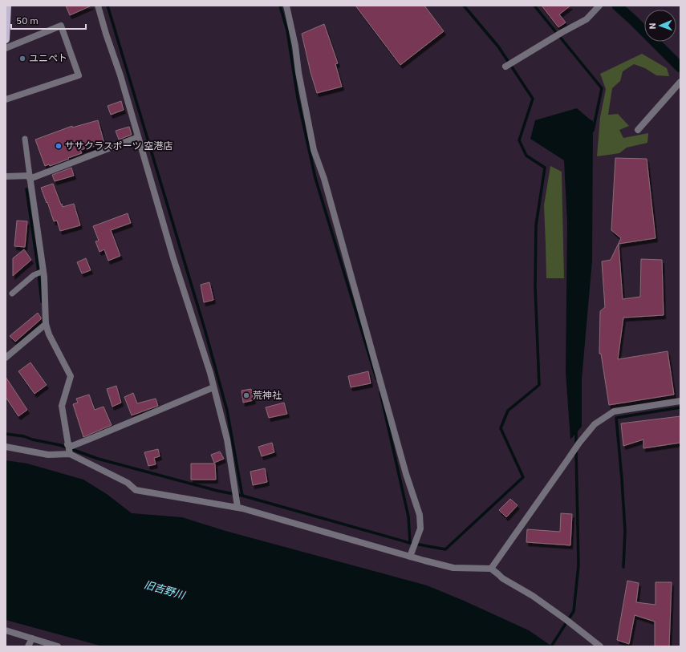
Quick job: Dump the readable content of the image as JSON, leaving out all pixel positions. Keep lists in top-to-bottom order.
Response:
{
  "water": ["旧吉野川"],
  "places": ["ユニペト", "ササクラスポーツ 空港店", "荒神社"],
  "scale_bar": "50 m",
  "north": "left"
}
